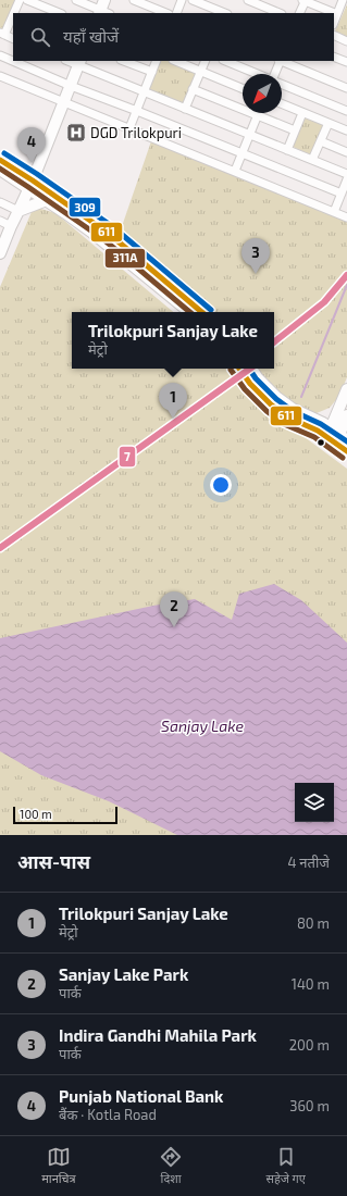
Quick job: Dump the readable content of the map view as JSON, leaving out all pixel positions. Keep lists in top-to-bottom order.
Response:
{
  "water": ["Sanjay Lake"],
  "places": {
    "hospital": ["DGD Trilokpuri"]
  },
  "lines": [
    "transit line 309",
    "transit line 611",
    "transit line 311A",
    "transit line 7"
  ],
  "scale_bar": "100 m",
  "north": "bottom left",
  "page": {
    "search": "यहाँ खोजें",
    "pins": [
      "4",
      "3",
      "1",
      "2"
    ],
    "popup": ["Trilokpuri Sanjay Lake", "मेट्रो"],
    "scale": "100 m",
    "heading": ["आस-पास", "4 नतीजे"],
    "list": [
      {
        "mark": "1",
        "name": "Trilokpuri Sanjay Lake",
        "note": "मेट्रो",
        "value": "80 m"
      },
      {
        "mark": "2",
        "name": "Sanjay Lake Park",
        "note": "पार्क",
        "value": "140 m"
      },
      {
        "mark": "3",
        "name": "Indira Gandhi Mahila Park",
        "note": "पार्क",
        "value": "200 m"
      },
      {
        "mark": "4",
        "name": "Punjab National Bank",
        "note": "बैंक · Kotla Road",
        "value": "360 m"
      }
    ],
    "nav": ["मानचित्र", "दिशा", "सहेजे गए"]
  }
}
